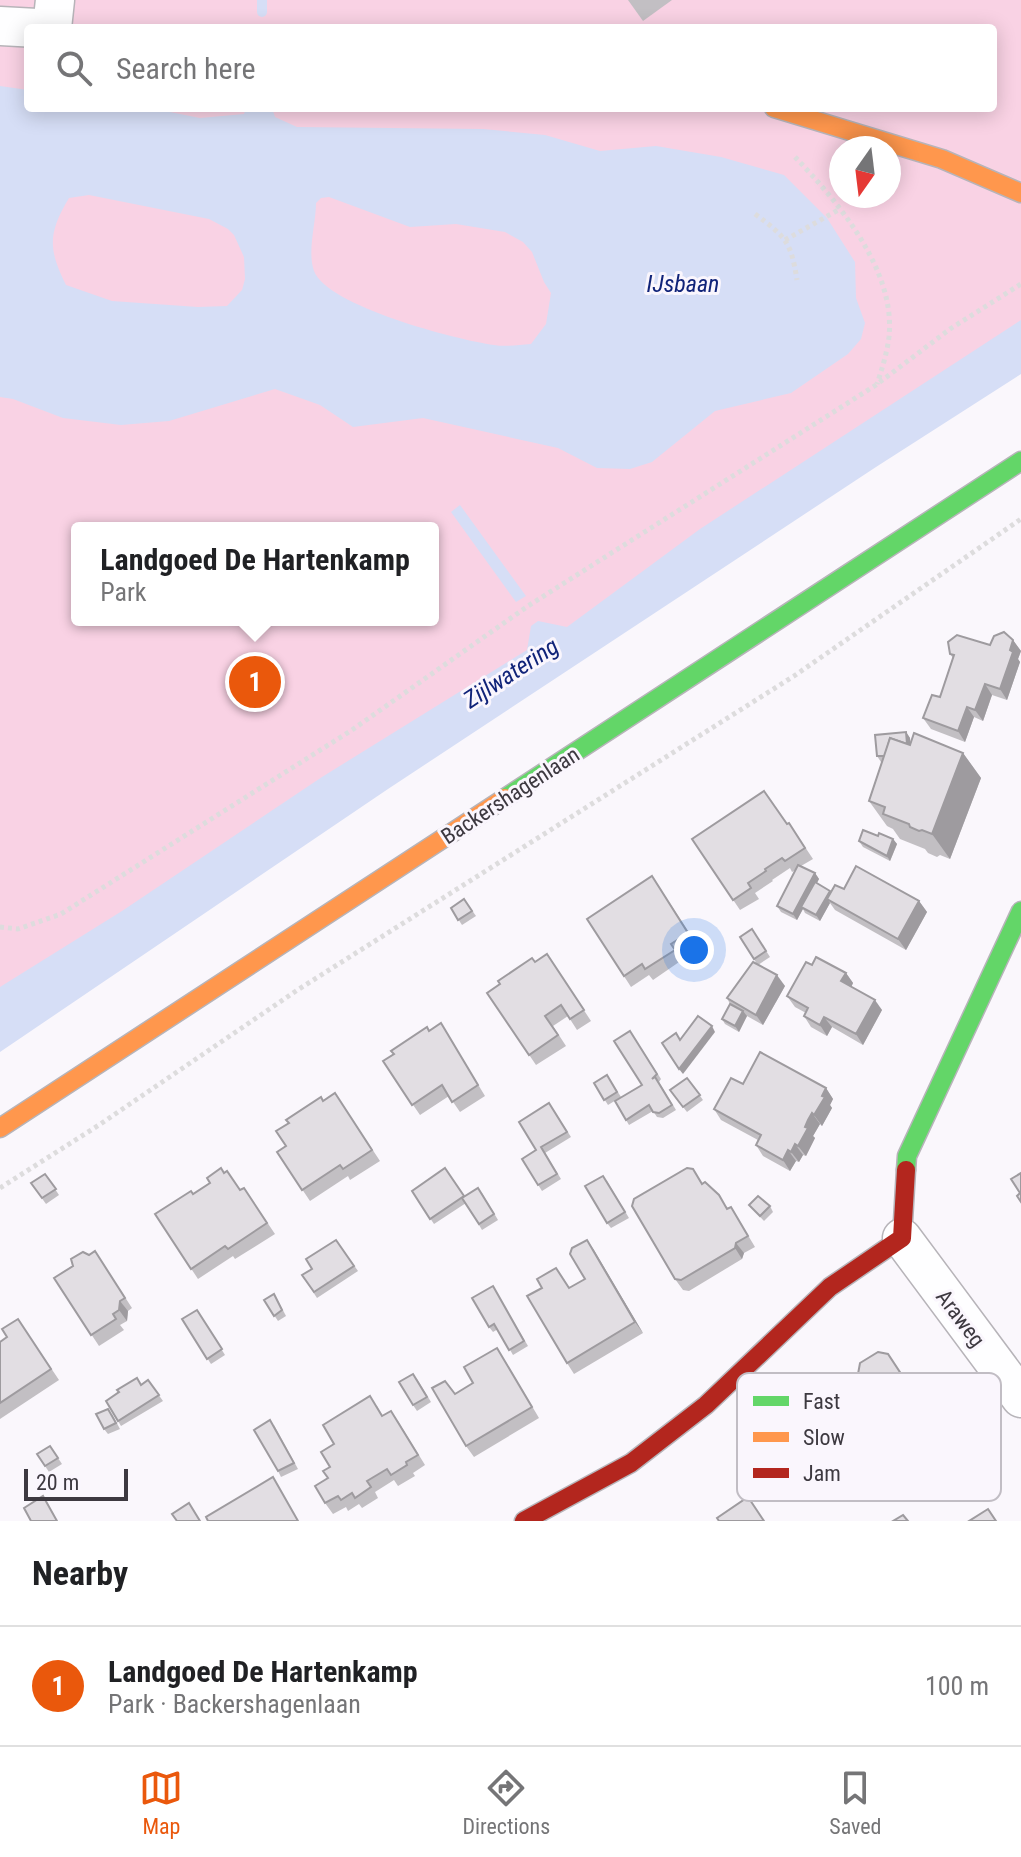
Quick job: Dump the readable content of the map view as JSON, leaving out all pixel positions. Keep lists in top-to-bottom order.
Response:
{
  "streets": {
    "street": ["Backershagenlaan", "Araweg"]
  },
  "water": ["IJsbaan", "Zijlwatering"],
  "legend": ["Fast", "Slow", "Jam"],
  "scale_bar": "20 m",
  "north": "bottom",
  "page": {
    "search": "Search here",
    "popup": ["Landgoed De Hartenkamp", "Park"],
    "pins": "1",
    "scale": "20 m",
    "heading": "Nearby",
    "list": [
      {
        "mark": "1",
        "name": "Landgoed De Hartenkamp",
        "note": "Park · Backershagenlaan",
        "value": "100 m"
      }
    ],
    "nav": ["Map", "Directions", "Saved"]
  }
}
